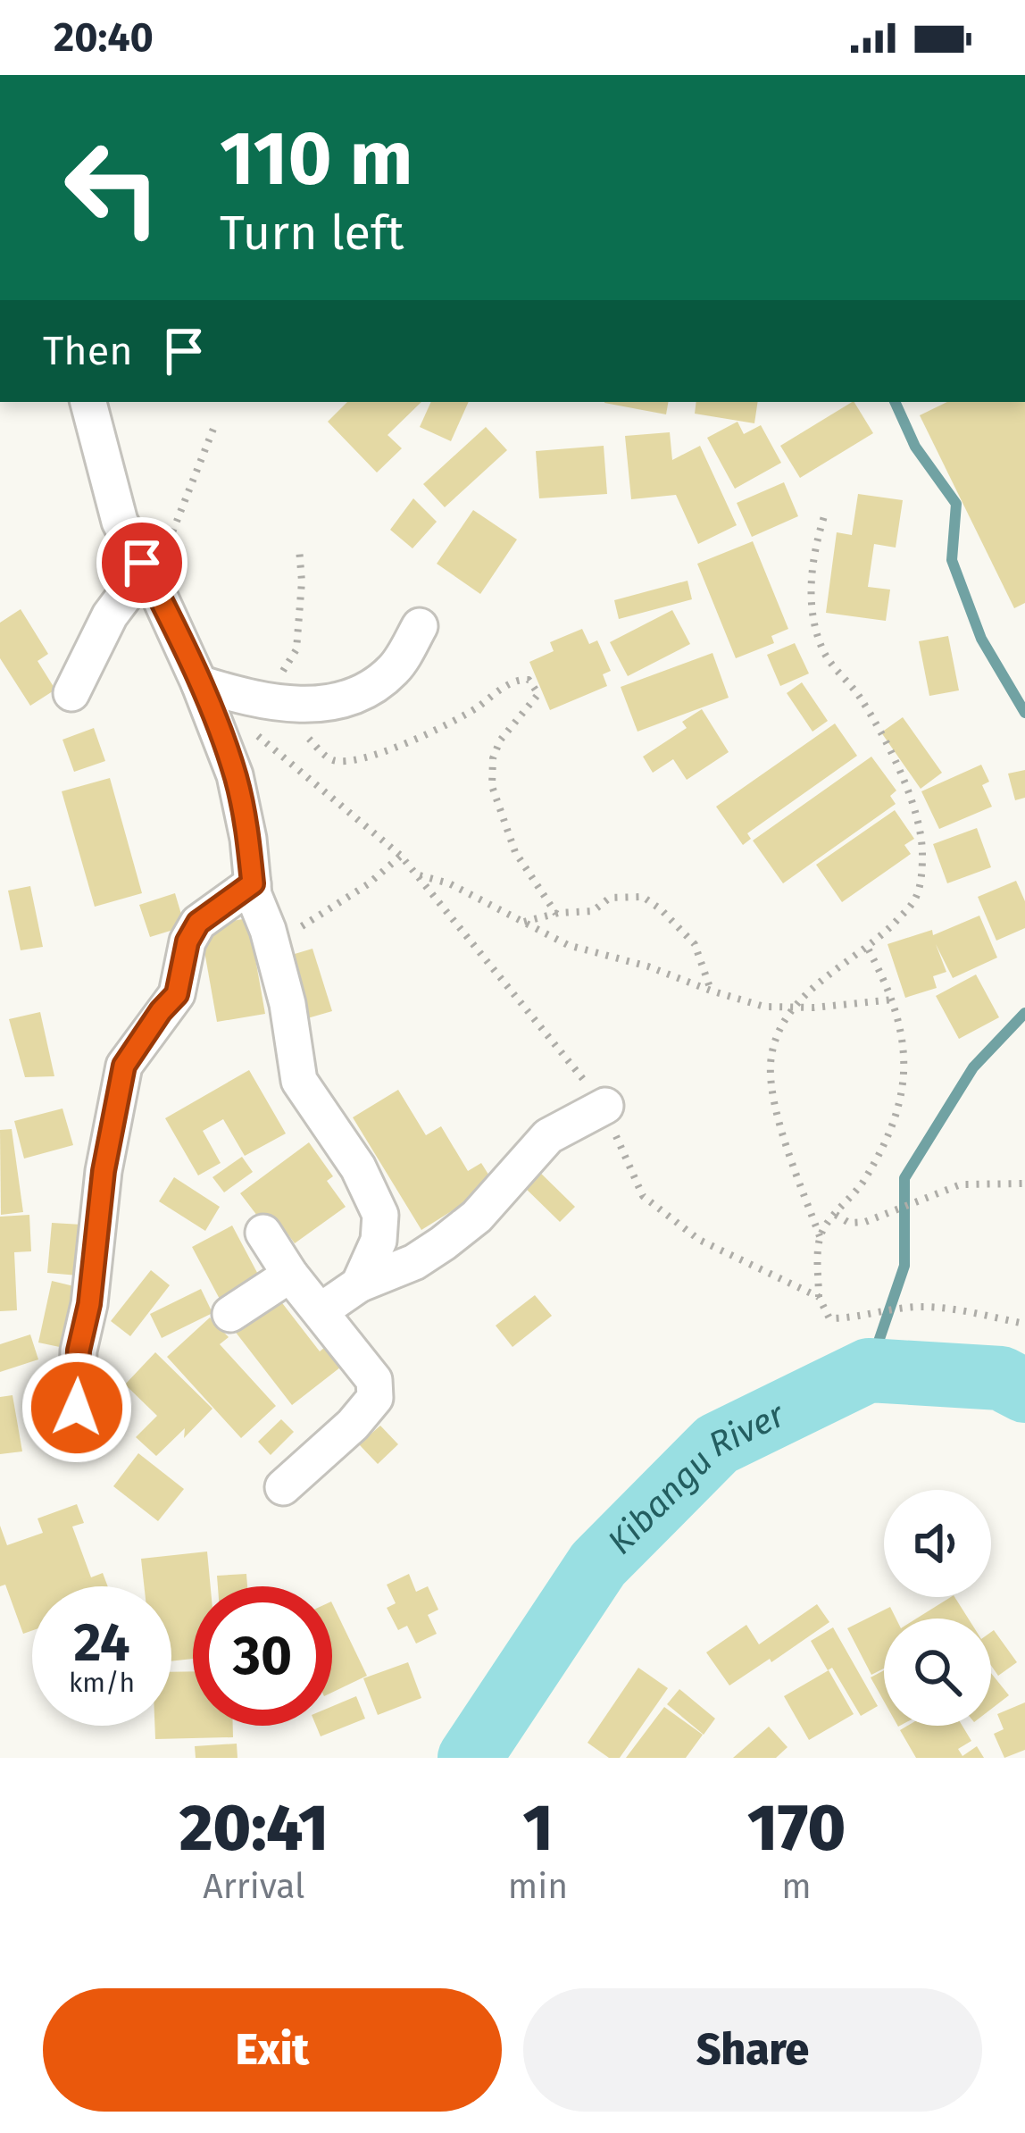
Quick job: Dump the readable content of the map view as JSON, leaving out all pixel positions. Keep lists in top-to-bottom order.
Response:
{
  "water": ["Kibangu River"],
  "page": {
    "status": "20:40",
    "turn": ["110 m", "Turn left"],
    "then": "Then",
    "speed": "24 km/h",
    "limit": "30",
    "eta": [
      "20:41",
      "Arrival",
      "1",
      "min",
      "170",
      "m"
    ],
    "buttons": ["Exit", "Share"]
  }
}
